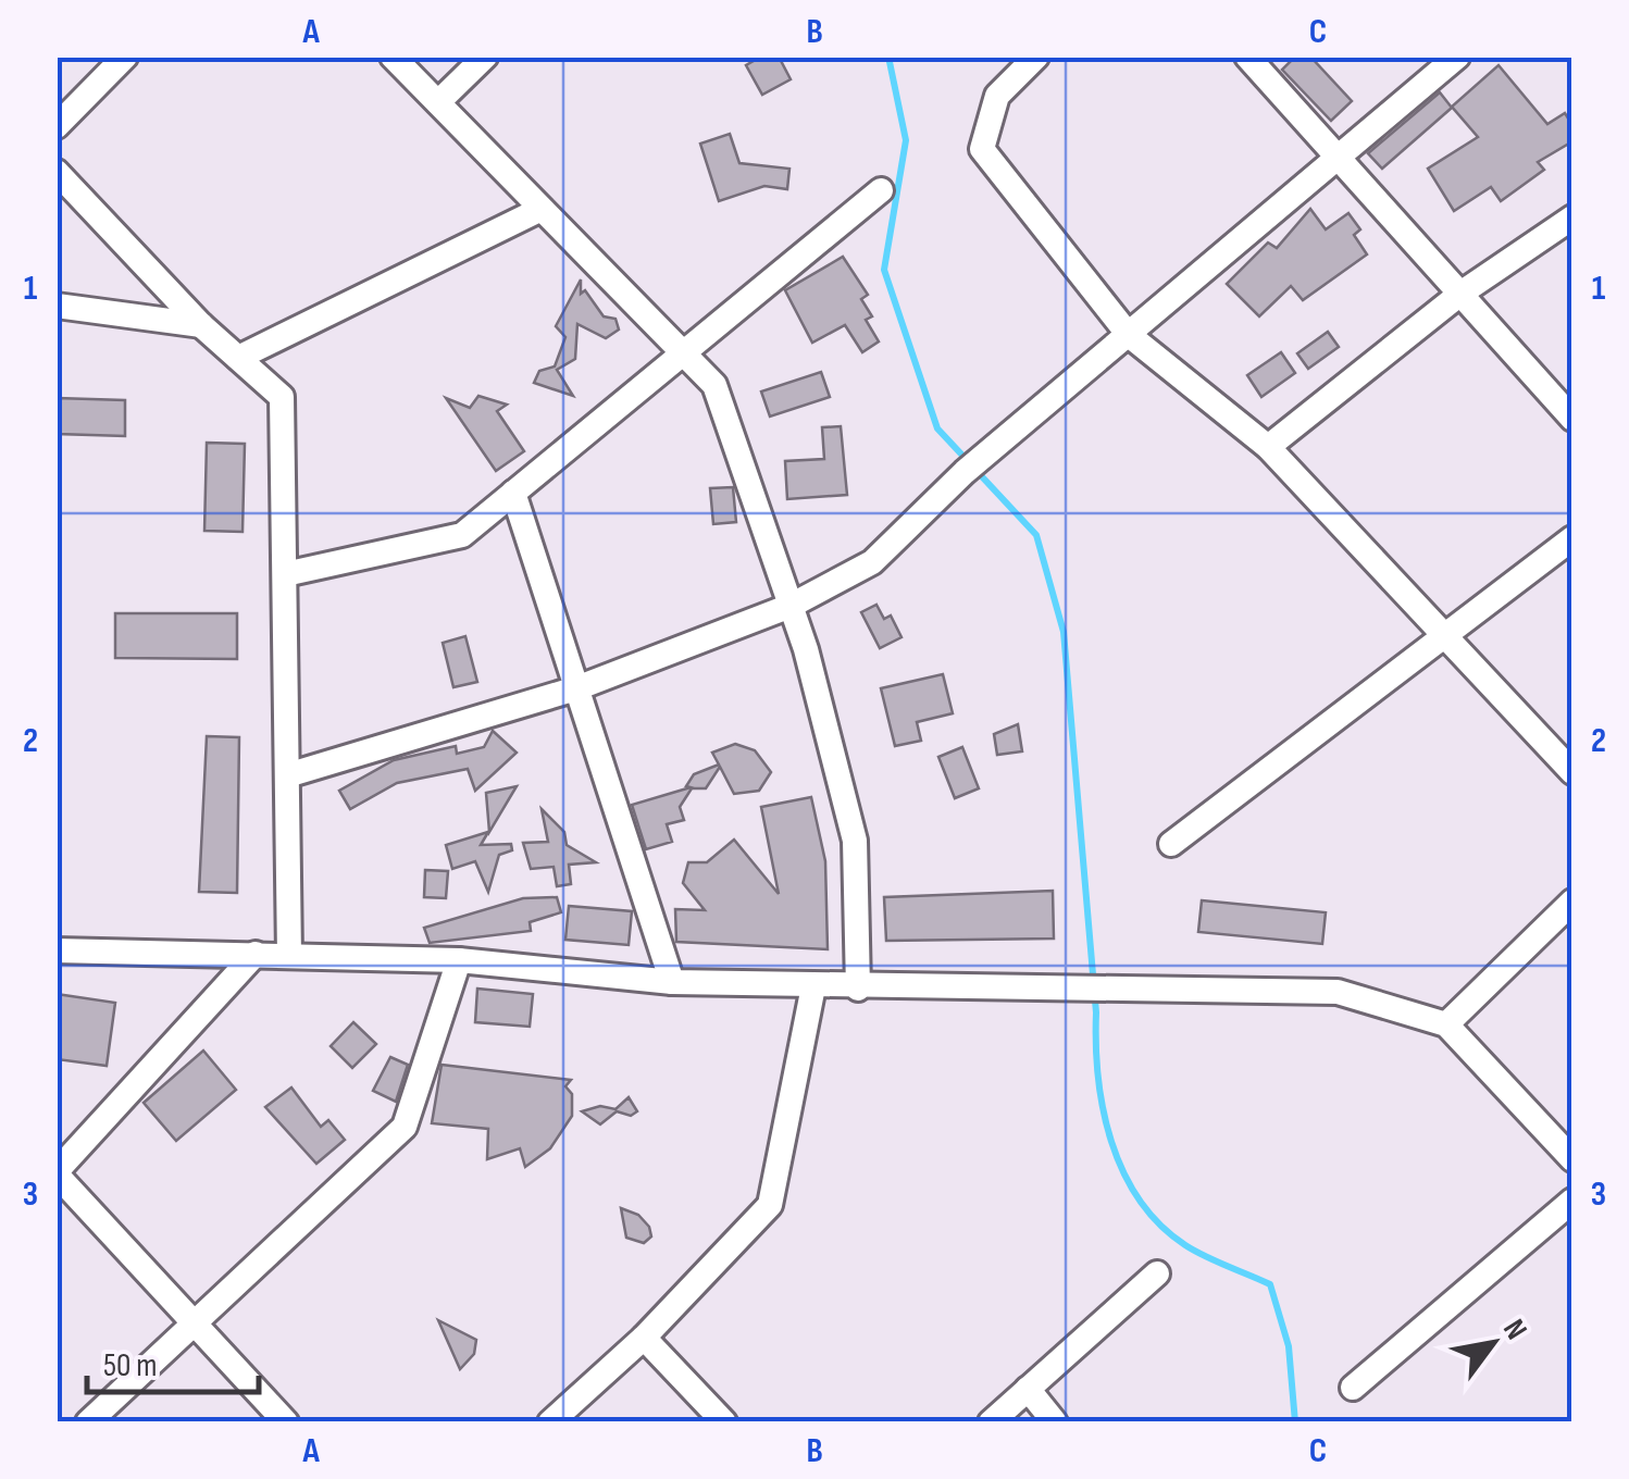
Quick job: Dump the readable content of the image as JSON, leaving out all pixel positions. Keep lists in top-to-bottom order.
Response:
{
  "scale_bar": "50 m",
  "north": "top right",
  "grid": {
    "columns": ["A", "B", "C"],
    "rows": ["1", "2", "3"]
  }
}
